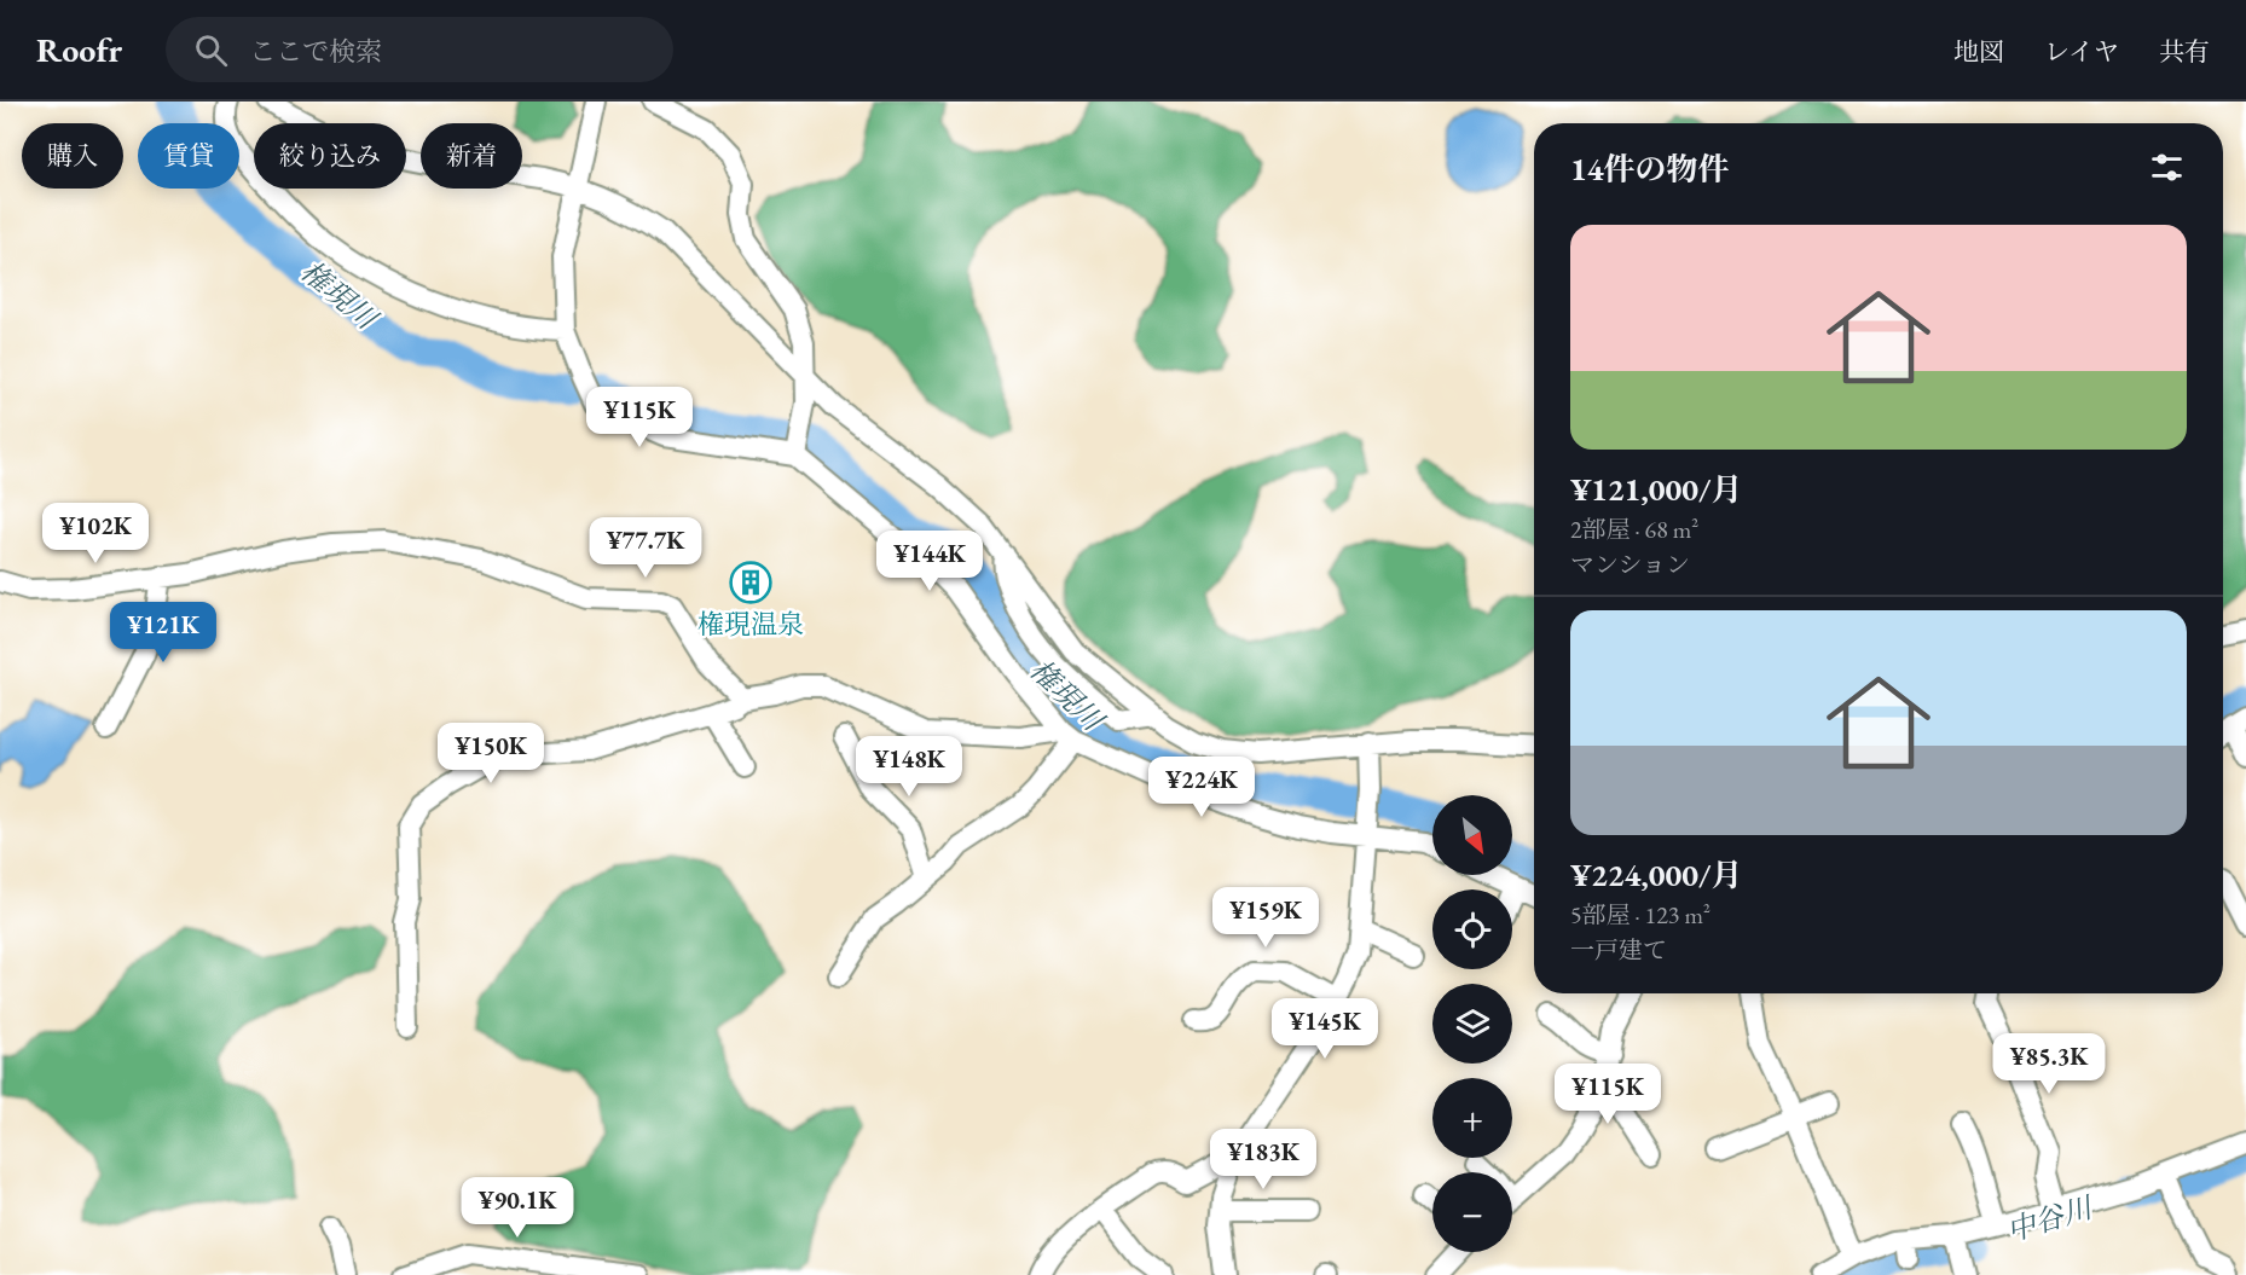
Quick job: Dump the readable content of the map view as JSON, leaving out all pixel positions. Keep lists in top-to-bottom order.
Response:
{
  "water": ["権現川", "中谷川"],
  "places": {
    "building": ["権現温泉"]
  },
  "north": "bottom right",
  "page": {
    "header": "Roofr",
    "search": "ここで検索",
    "nav": ["地図", "レイヤ", "共有"],
    "chip": [
      "購入",
      "賃貸",
      "絞り込み",
      "新着"
    ],
    "heading": "14件の物件",
    "list": [
      {
        "name": "¥121,000/月",
        "note": "2部屋 · 68 m² · マンション"
      },
      {
        "name": "¥224,000/月",
        "note": "5部屋 · 123 m² · 一戸建て"
      }
    ],
    "price": [
      "¥115K",
      "¥102K",
      "¥77.7K",
      "¥144K",
      "¥121K",
      "¥150K",
      "¥148K",
      "¥224K",
      "¥159K",
      "¥145K",
      "¥85.3K",
      "¥115K",
      "¥183K",
      "¥90.1K"
    ],
    "map_buttons": ["+", "−"]
  }
}
